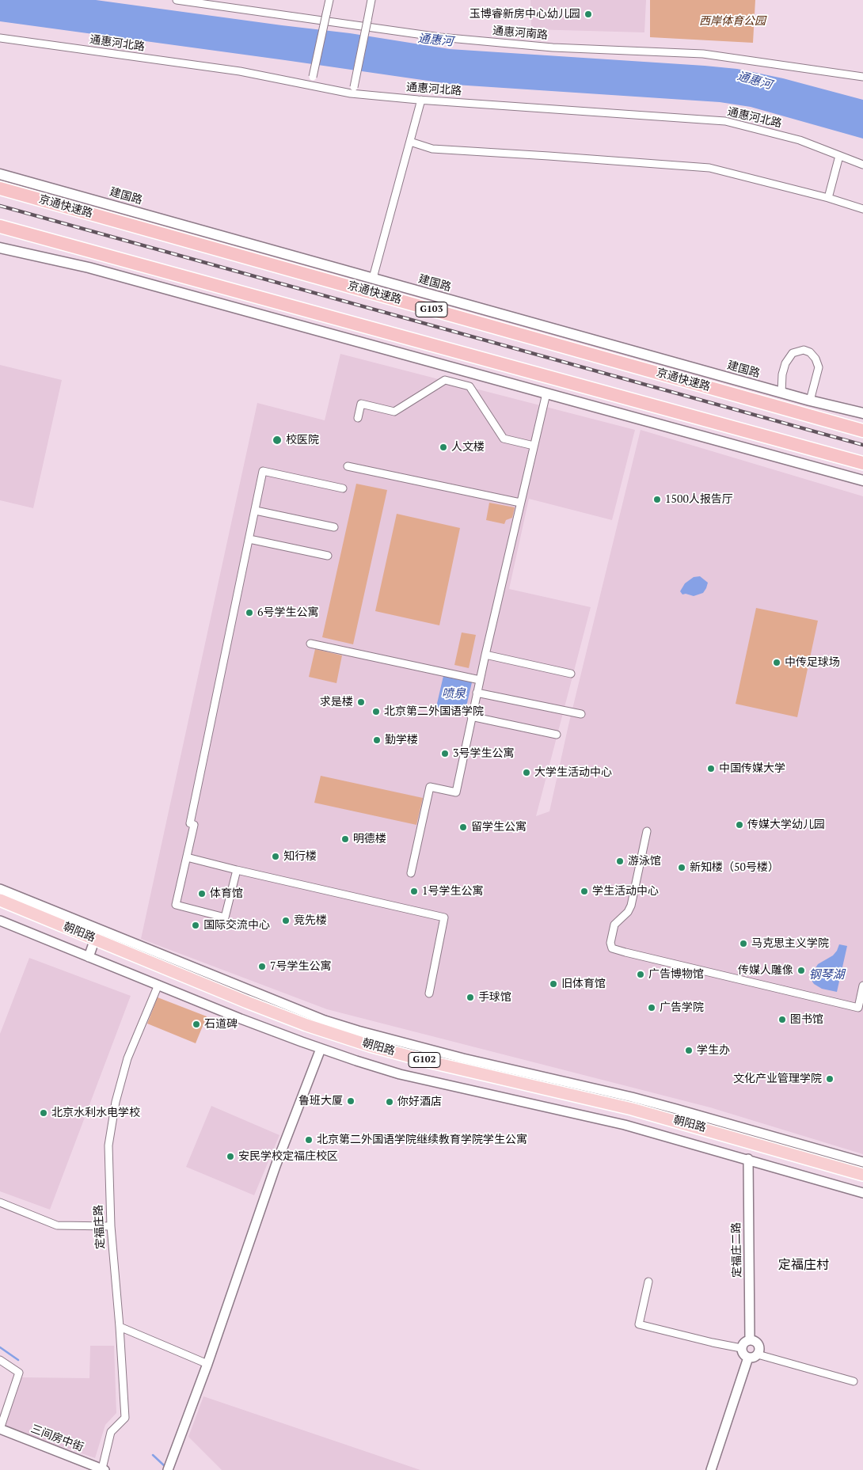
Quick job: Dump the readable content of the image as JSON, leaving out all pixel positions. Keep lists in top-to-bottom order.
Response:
{
  "streets": {
    "highway": [
      "京通快速路",
      "G103",
      "朝阳路",
      "G102"
    ],
    "main road": ["建国路"],
    "street": [
      "通惠河南路",
      "通惠河北路",
      "定福庄路",
      "定福庄二路",
      "三间房中街"
    ]
  },
  "crossings": [
    ["朝阳路", "定福庄路"],
    ["朝阳路", "定福庄二路"],
    ["定福庄路", "三间房中街"]
  ],
  "districts": ["定福庄村"],
  "water": ["通惠河", "喷泉", "钢琴湖"],
  "parks": ["西岸体育公园"],
  "places": [
    "玉博睿新房中心幼儿园",
    "校医院",
    "人文楼",
    "1500人报告厅",
    "6号学生公寓",
    "中传足球场",
    "求是楼",
    "北京第二外国语学院",
    "勤学楼",
    "3号学生公寓",
    "中国传媒大学",
    "大学生活动中心",
    "传媒大学幼儿园",
    "留学生公寓",
    "明德楼",
    "知行楼",
    "游泳馆",
    "新知楼（50号楼）",
    "1号学生公寓",
    "学生活动中心",
    "体育馆",
    "竞先楼",
    "国际交流中心",
    "马克思主义学院",
    "7号学生公寓",
    "传媒人雕像",
    "广告博物馆",
    "旧体育馆",
    "手球馆",
    "广告学院",
    "图书馆",
    "石道碑",
    "学生办",
    "文化产业管理学院",
    "鲁班大厦",
    "你好酒店",
    "北京水利水电学校",
    "北京第二外国语学院继续教育学院学生公寓",
    "安民学校定福庄校区"
  ]
}
